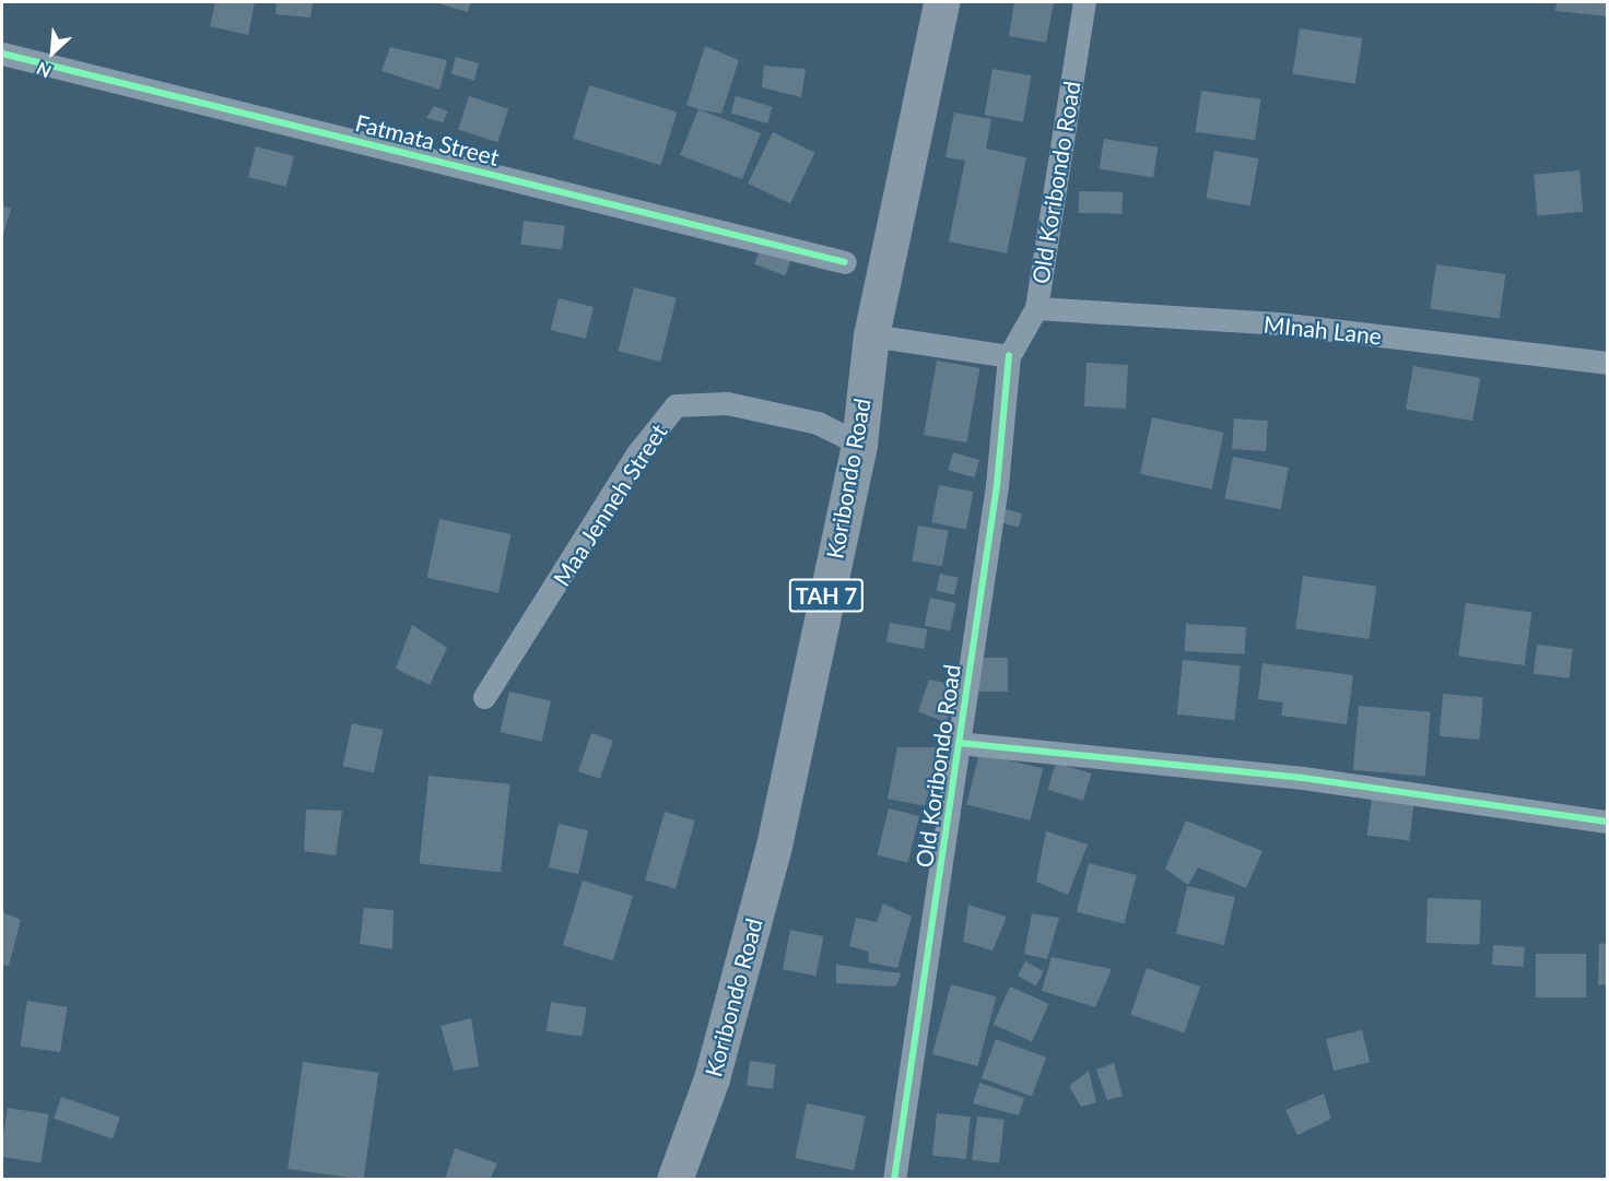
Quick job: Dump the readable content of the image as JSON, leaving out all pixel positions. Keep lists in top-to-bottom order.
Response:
{
  "streets": {
    "highway": ["Koribondo Road", "TAH 7"],
    "street": [
      "Fatmata Street",
      "Old Koribondo Road",
      "MInah Lane",
      "Maa Jenneh Street"
    ]
  },
  "crossings": [
    ["Old Koribondo Road", "MInah Lane"],
    ["Koribondo Road", "Maa Jenneh Street"]
  ],
  "north": "bottom left"
}
